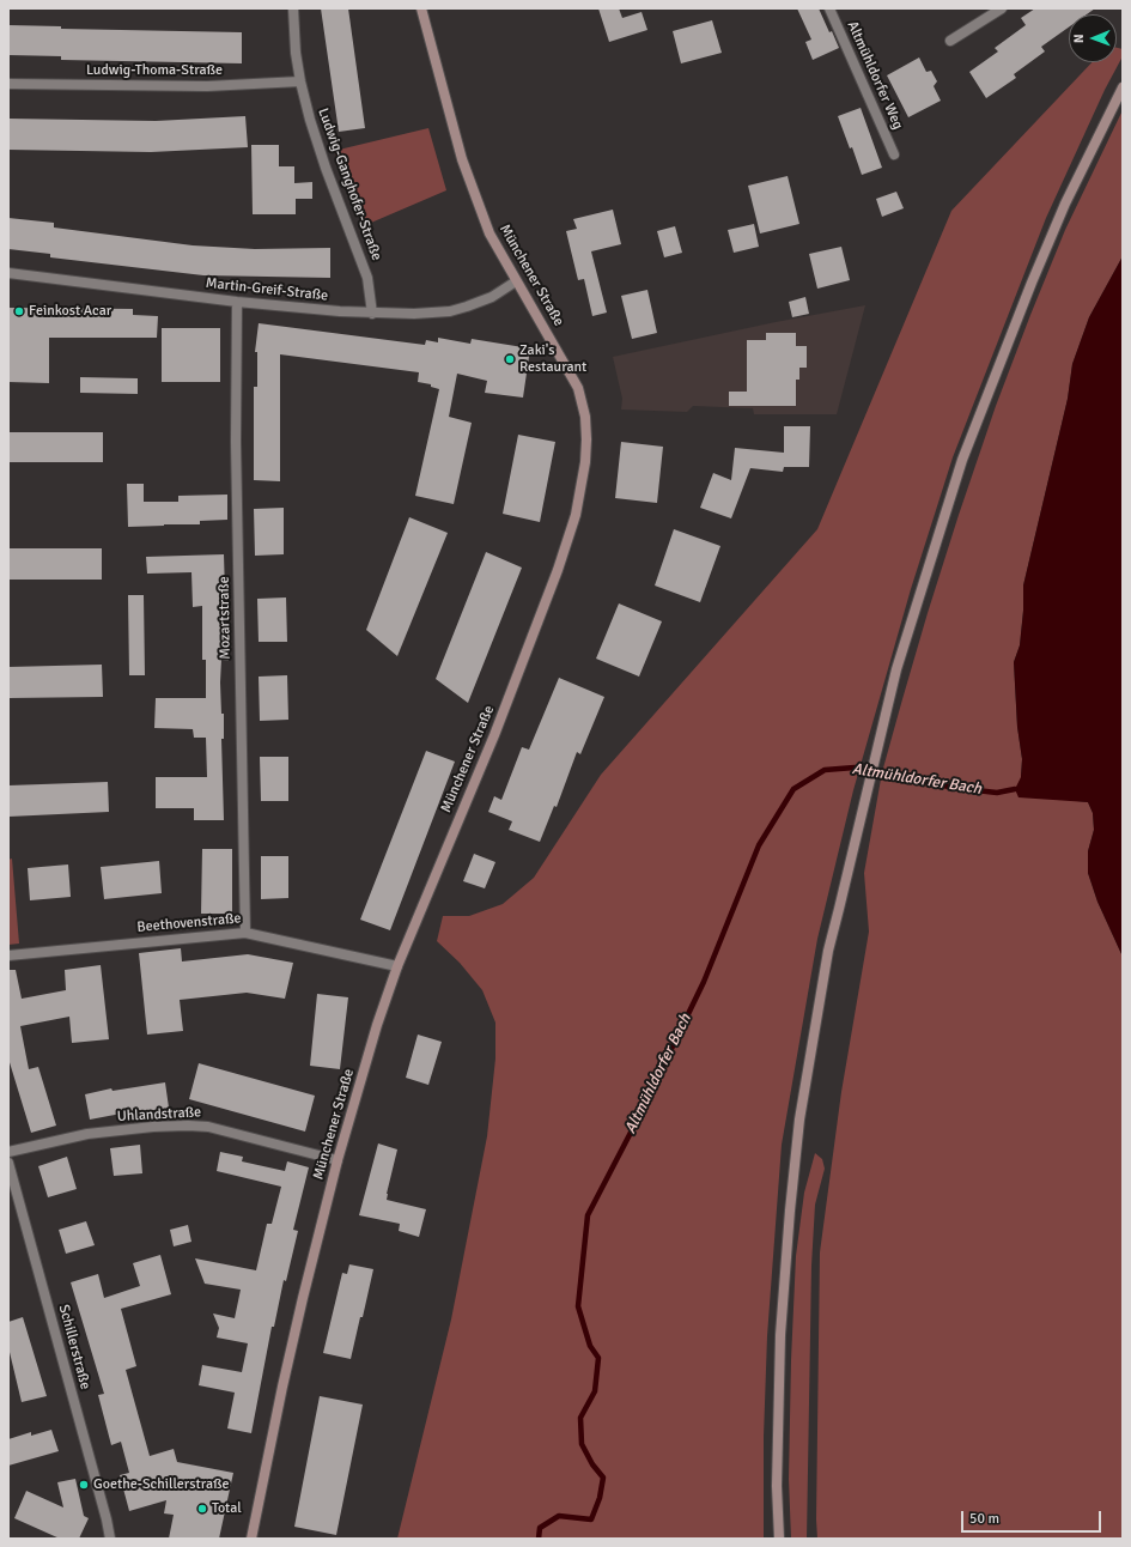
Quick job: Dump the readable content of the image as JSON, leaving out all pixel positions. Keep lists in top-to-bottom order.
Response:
{
  "streets": {
    "street": [
      "Ludwig-Thoma-Straße",
      "Altmühldorfer Weg",
      "Ludwig-Ganghofer-Straße",
      "Münchener Straße",
      "Martin-Greif-Straße",
      "Mozartstraße",
      "Beethovenstraße",
      "Uhlandstraße",
      "Schillerstraße"
    ]
  },
  "crossings": [
    ["Ludwig-Thoma-Straße", "Ludwig-Ganghofer-Straße"],
    ["Ludwig-Ganghofer-Straße", "Martin-Greif-Straße"],
    ["Münchener Straße", "Martin-Greif-Straße"],
    ["Münchener Straße", "Beethovenstraße"],
    ["Münchener Straße", "Uhlandstraße"],
    ["Martin-Greif-Straße", "Mozartstraße"],
    ["Mozartstraße", "Beethovenstraße"]
  ],
  "water": ["Altmühldorfer Bach"],
  "places": [
    "Feinkost Acar",
    "Zaki's Restaurant",
    "Goethe-Schillerstraße",
    "Total"
  ],
  "scale_bar": "50 m",
  "north": "left"
}
